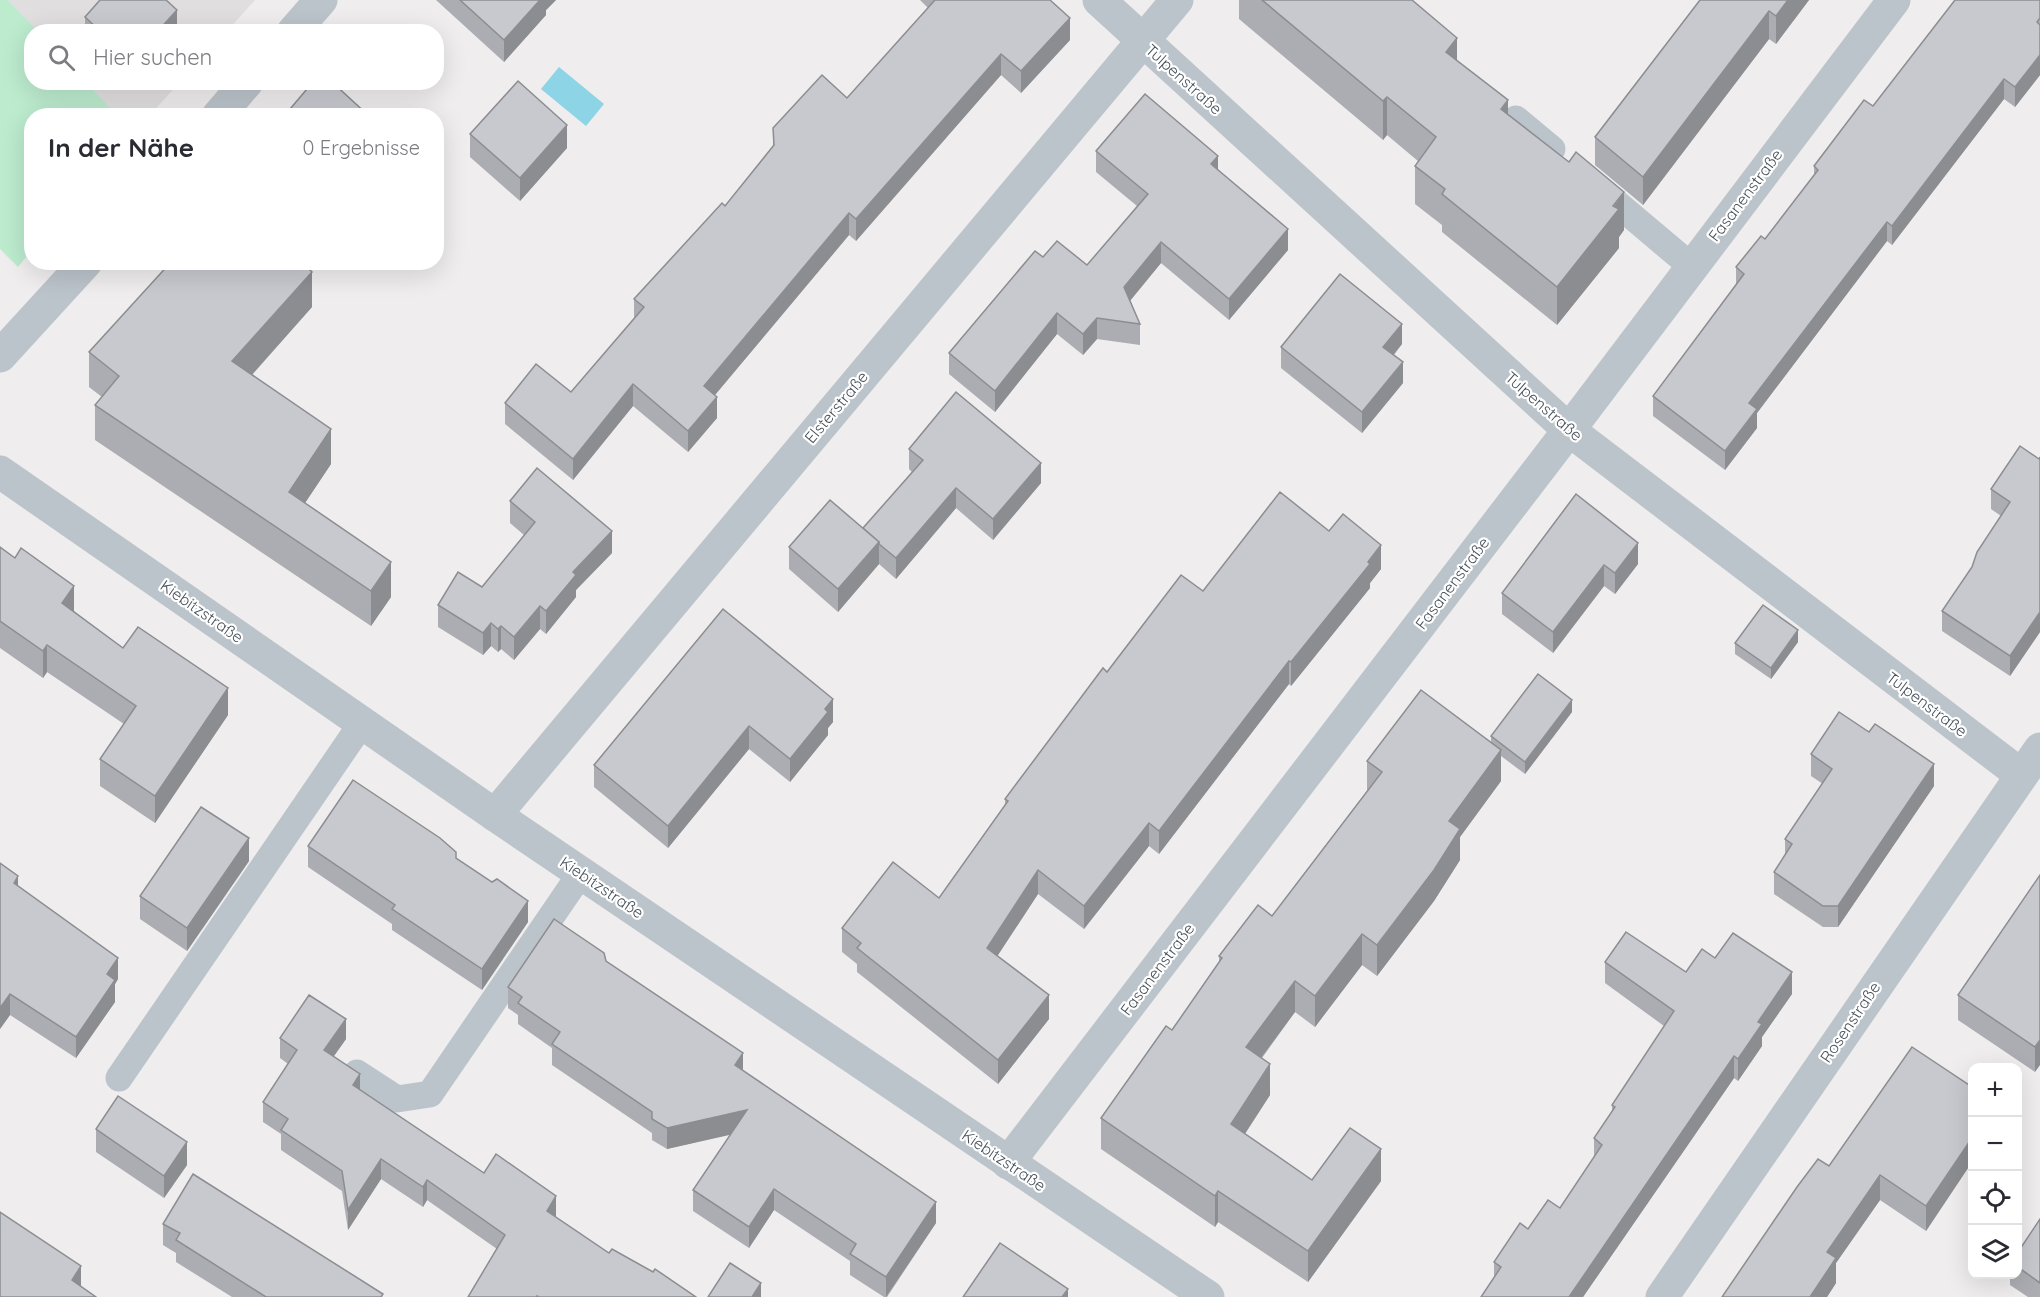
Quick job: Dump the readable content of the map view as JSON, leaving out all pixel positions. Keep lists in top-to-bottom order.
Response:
{
  "streets": {
    "street": [
      "Tulpenstraße",
      "Fasanenstraße",
      "Elsterstraße",
      "Kiebitzstraße",
      "Rosenstraße"
    ]
  },
  "crossings": [
    ["Tulpenstraße", "Fasanenstraße"],
    ["Tulpenstraße", "Elsterstraße"],
    ["Tulpenstraße", "Rosenstraße"],
    ["Fasanenstraße", "Kiebitzstraße"],
    ["Elsterstraße", "Kiebitzstraße"]
  ],
  "page": {
    "search": "Hier suchen",
    "heading": ["In der Nähe", "0 Ergebnisse"],
    "map_buttons": ["+", "−"]
  }
}
